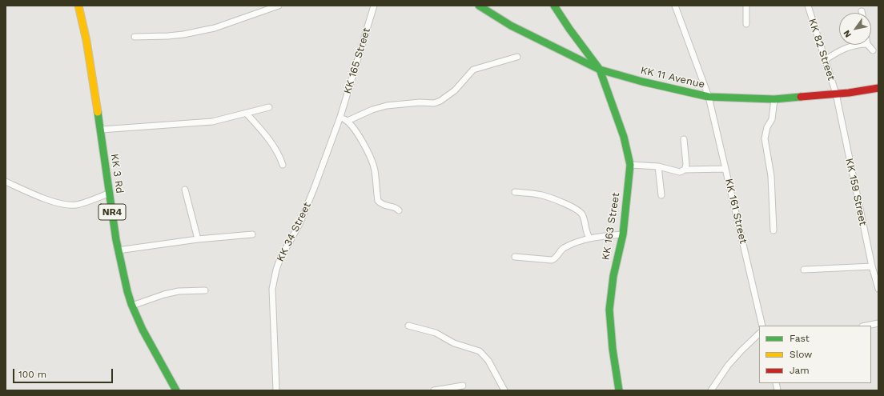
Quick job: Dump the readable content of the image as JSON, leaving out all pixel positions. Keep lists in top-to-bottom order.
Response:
{
  "streets": {
    "main road": [
      "KK 11 Avenue",
      "KK 3 Rd",
      "NR4",
      "KK 163 Street"
    ],
    "street": [
      "KK 82 Street",
      "KK 165 Street",
      "KK 159 Street",
      "KK 161 Street",
      "KK 34 Street"
    ]
  },
  "crossings": [
    ["KK 82 Street", "KK 11 Avenue"],
    ["KK 82 Street", "KK 159 Street"],
    ["KK 165 Street", "KK 34 Street"],
    ["KK 11 Avenue", "KK 159 Street"],
    ["KK 11 Avenue", "KK 161 Street"],
    ["KK 11 Avenue", "KK 163 Street"]
  ],
  "legend": ["Fast", "Slow", "Jam"],
  "scale_bar": "100 m",
  "north": "bottom left"
}
